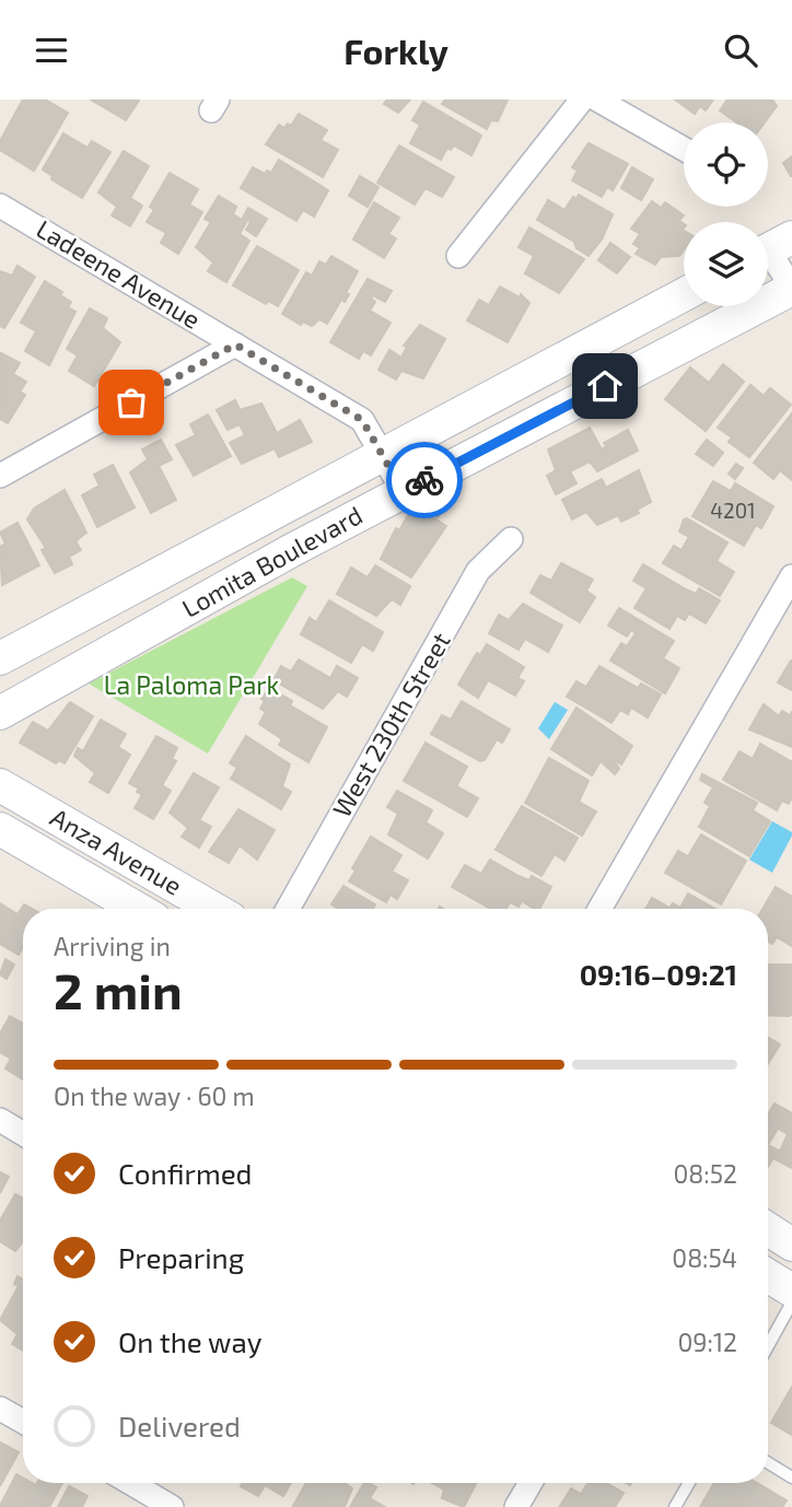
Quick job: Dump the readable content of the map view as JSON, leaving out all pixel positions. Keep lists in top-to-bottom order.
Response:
{
  "streets": {
    "main road": ["Lomita Boulevard", "Anza Avenue"],
    "street": ["Ladeene Avenue", "West 230th Street"]
  },
  "crossings": [
    ["Ladeene Avenue", "Lomita Boulevard"]
  ],
  "parks": ["La Paloma Park"],
  "house_numbers": ["4201"],
  "page": {
    "header": "Forkly",
    "heading": ["2 min", "Arriving in", "09:16–09:21"],
    "bar": "On the way · 60 m",
    "list": [
      ["Confirmed", "08:52"],
      ["Preparing", "08:54"],
      ["On the way", "09:12"],
      "Delivered"
    ]
  }
}
